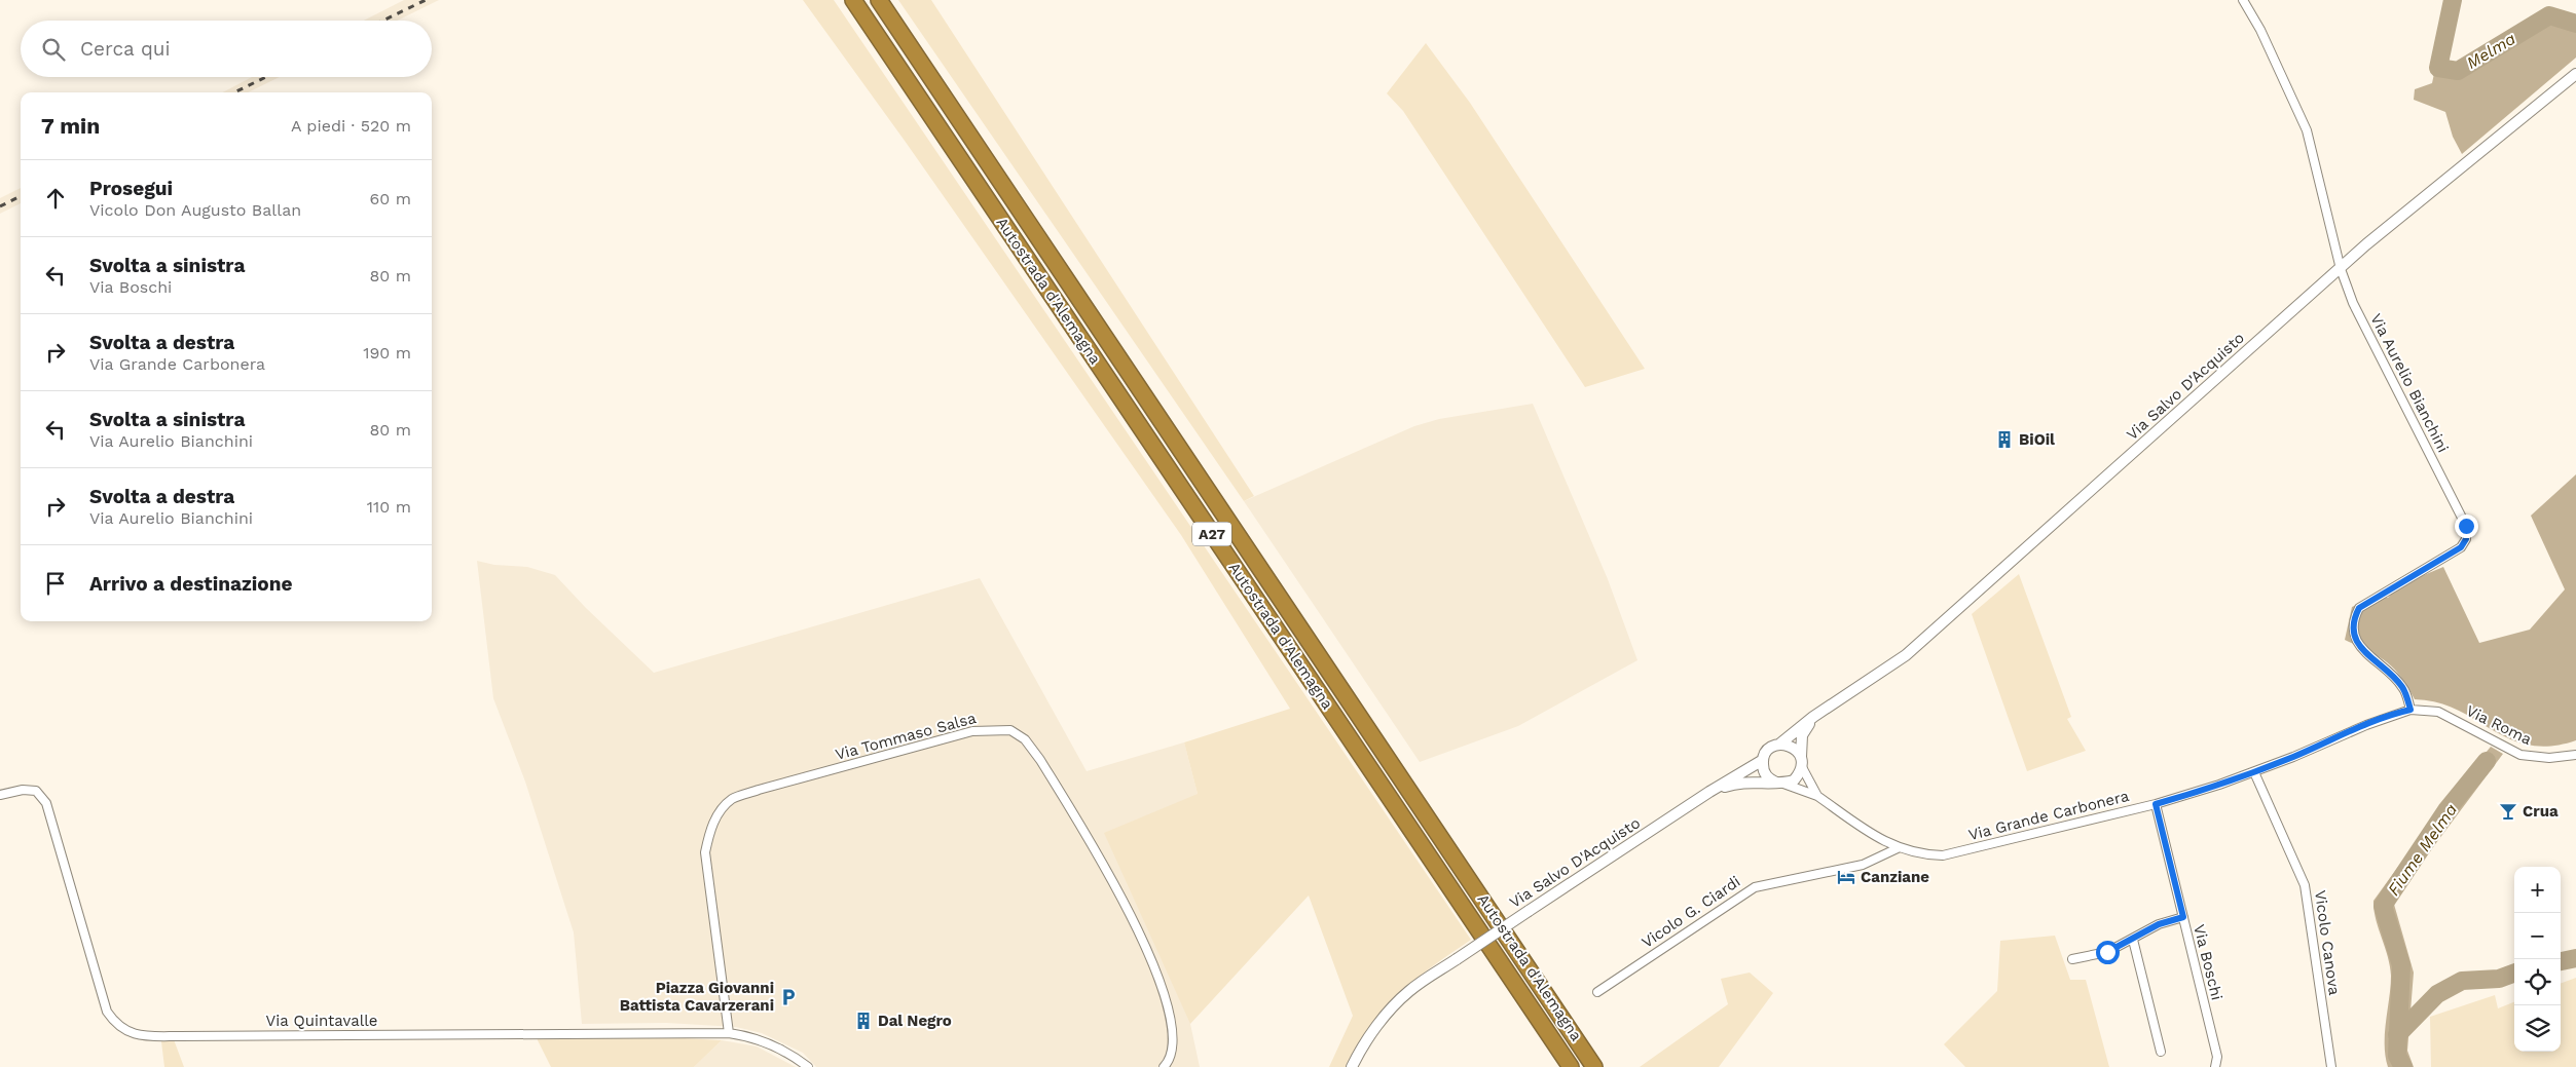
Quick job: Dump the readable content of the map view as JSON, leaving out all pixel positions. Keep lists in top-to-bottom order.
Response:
{
  "streets": {
    "highway": ["Autostrada d'Alemagna", "A27"],
    "street": [
      "Via Aurelio Bianchini",
      "Via Salvo D'Acquisto",
      "Via Roma",
      "Via Tommaso Salsa",
      "Via Grande Carbonera",
      "Vicolo G. Ciardi",
      "Vicolo Canova",
      "Via Boschi",
      "Via Quintavalle"
    ]
  },
  "crossings": [
    ["Via Aurelio Bianchini", "Via Salvo D'Acquisto"],
    ["Via Aurelio Bianchini", "Via Roma"],
    ["Via Aurelio Bianchini", "Via Grande Carbonera"],
    ["Via Salvo D'Acquisto", "Via Grande Carbonera"],
    ["Via Roma", "Via Grande Carbonera"],
    ["Via Tommaso Salsa", "Via Quintavalle"],
    ["Via Grande Carbonera", "Vicolo G. Ciardi"],
    ["Via Grande Carbonera", "Vicolo Canova"],
    ["Via Grande Carbonera", "Via Boschi"]
  ],
  "water": ["Melma", "Fiume Melma"],
  "places": {
    "building": ["BiOil", "Dal Negro"],
    "bar": ["Crua"],
    "hotel": ["Canziane"],
    "parking": ["Piazza Giovanni Battista Cavarzerani"]
  },
  "page": {
    "search": "Cerca qui",
    "heading": ["7 min", "A piedi · 520 m"],
    "list": [
      ["Prosegui", "Vicolo Don Augusto Ballan", "60 m"],
      ["Svolta a sinistra", "Via Boschi", "80 m"],
      ["Svolta a destra", "Via Grande Carbonera", "190 m"],
      ["Svolta a sinistra", "Via Aurelio Bianchini", "80 m"],
      ["Svolta a destra", "Via Aurelio Bianchini", "110 m"],
      "Arrivo a destinazione"
    ],
    "map_buttons": ["+", "−"]
  }
}
